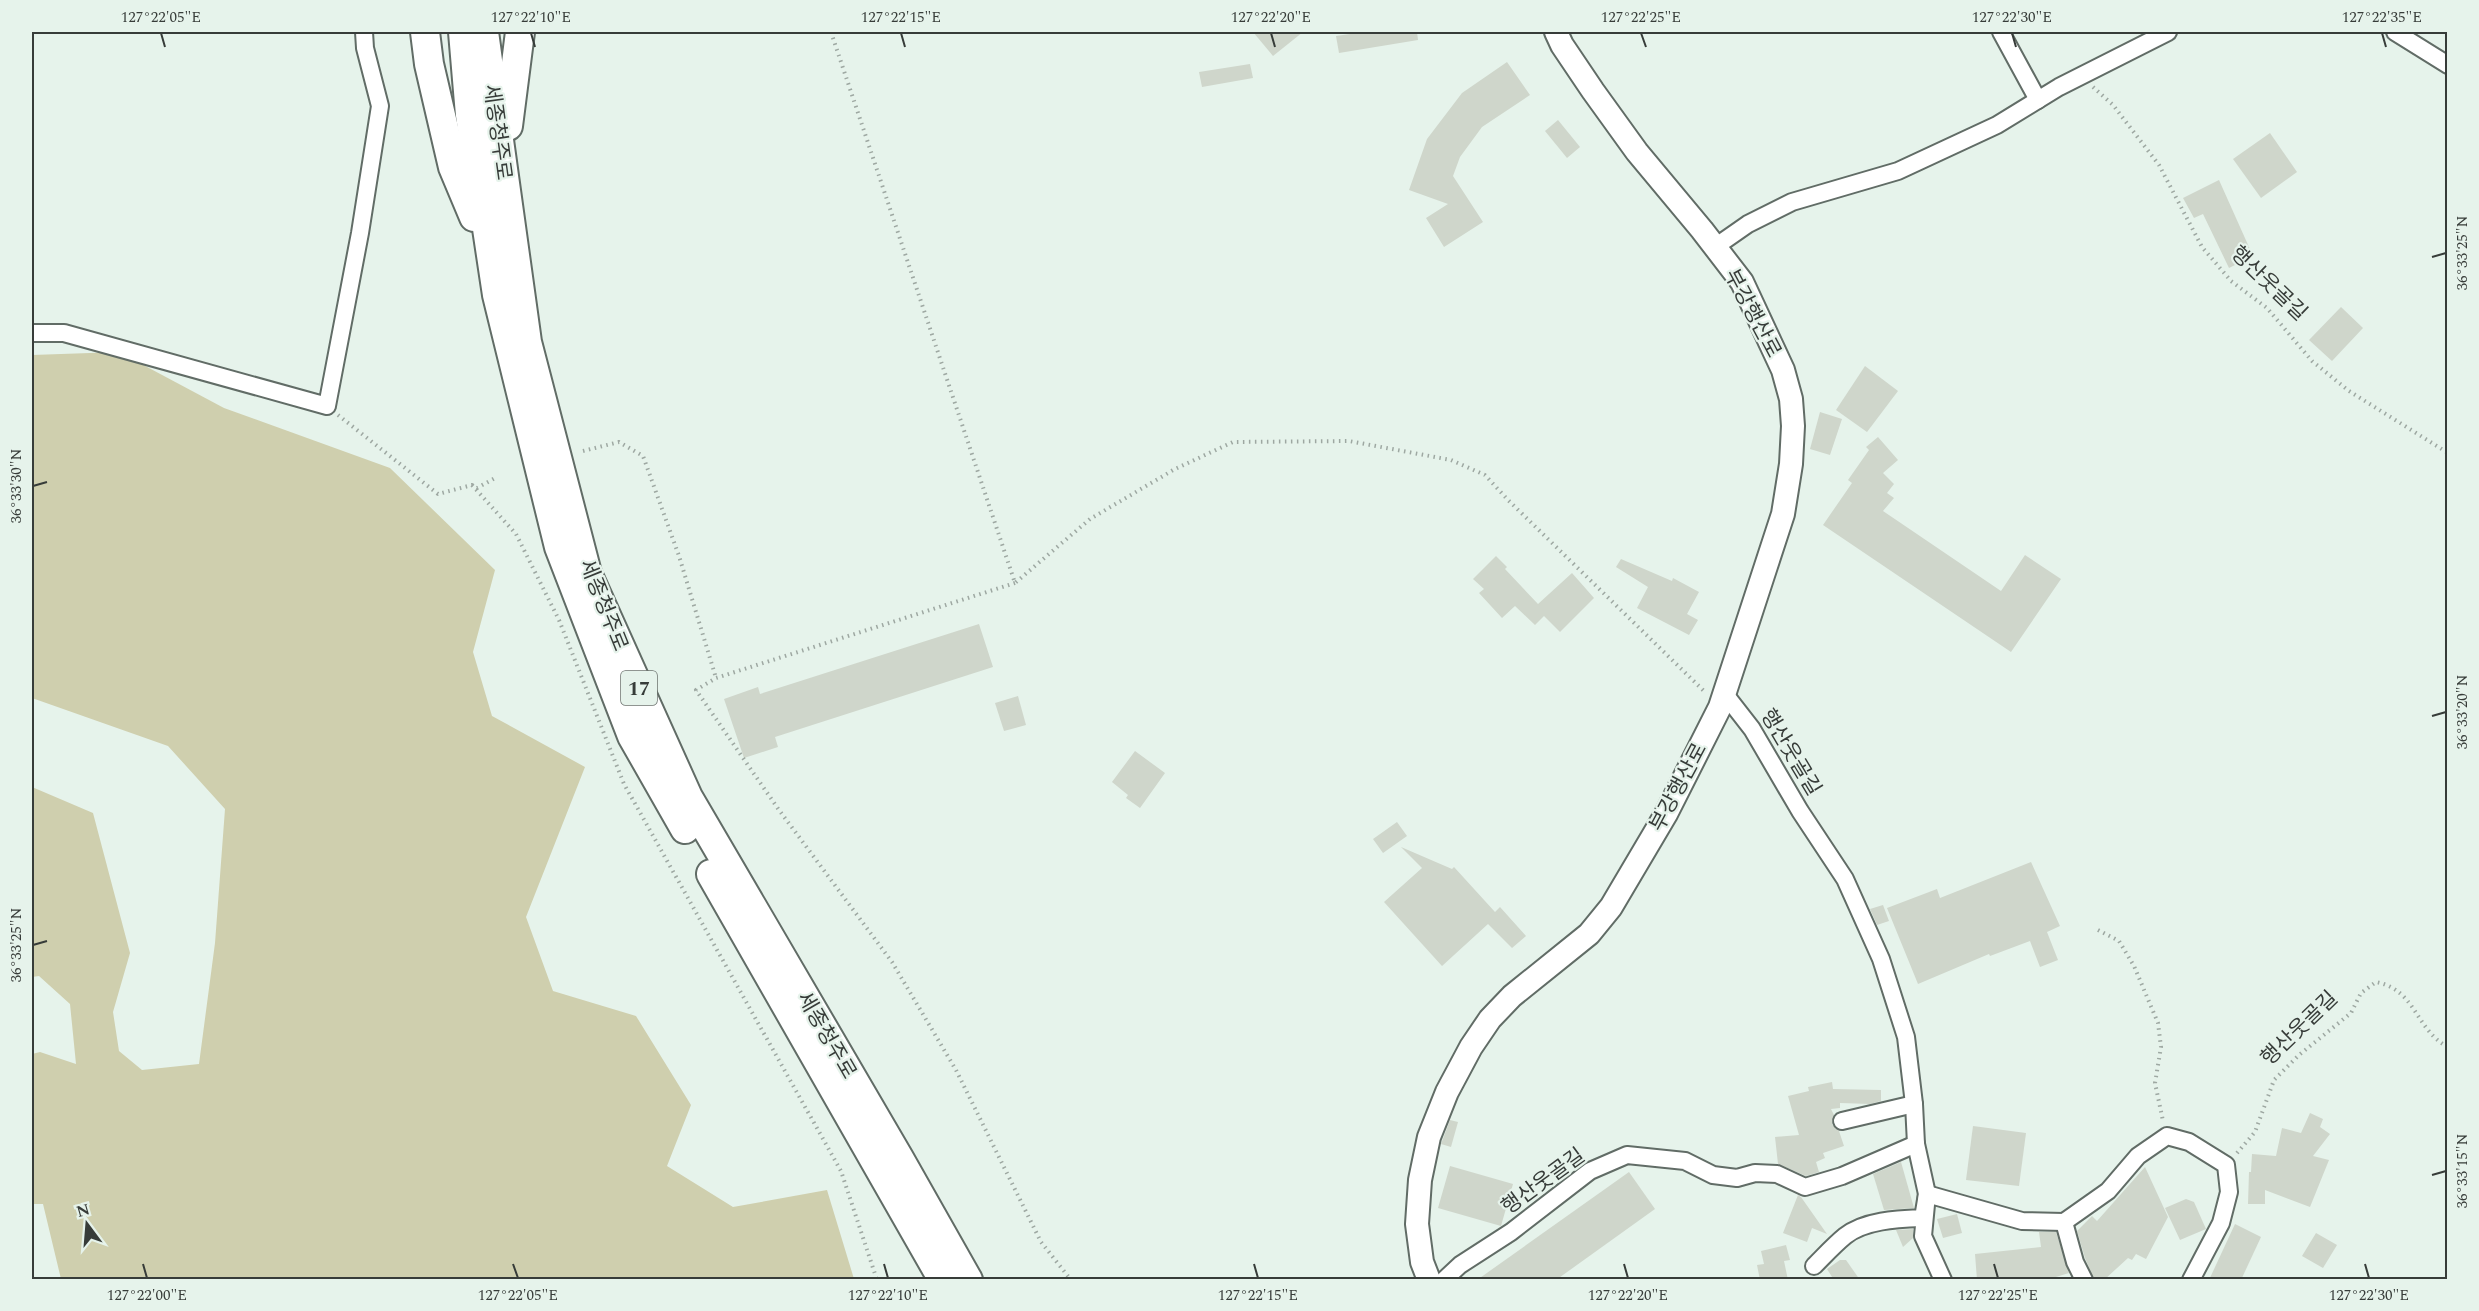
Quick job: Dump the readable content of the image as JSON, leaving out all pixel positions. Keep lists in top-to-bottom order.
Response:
{
  "streets": {
    "highway": ["세종청주로", "17"],
    "street": ["행산웃골길", "부강행산로"]
  },
  "crossings": [
    ["행산웃골길", "부강행산로"]
  ],
  "north": "top",
  "coordinates": [
    "127°22'05\"E",
    "127°22'10\"E",
    "127°22'15\"E",
    "127°22'20\"E",
    "127°22'25\"E",
    "127°22'30\"E",
    "127°22'35\"E",
    "36°33'25\"N",
    "36°33'30\"N",
    "36°33'20\"N",
    "36°33'15\"N",
    "127°22'00\"E"
  ]
}
